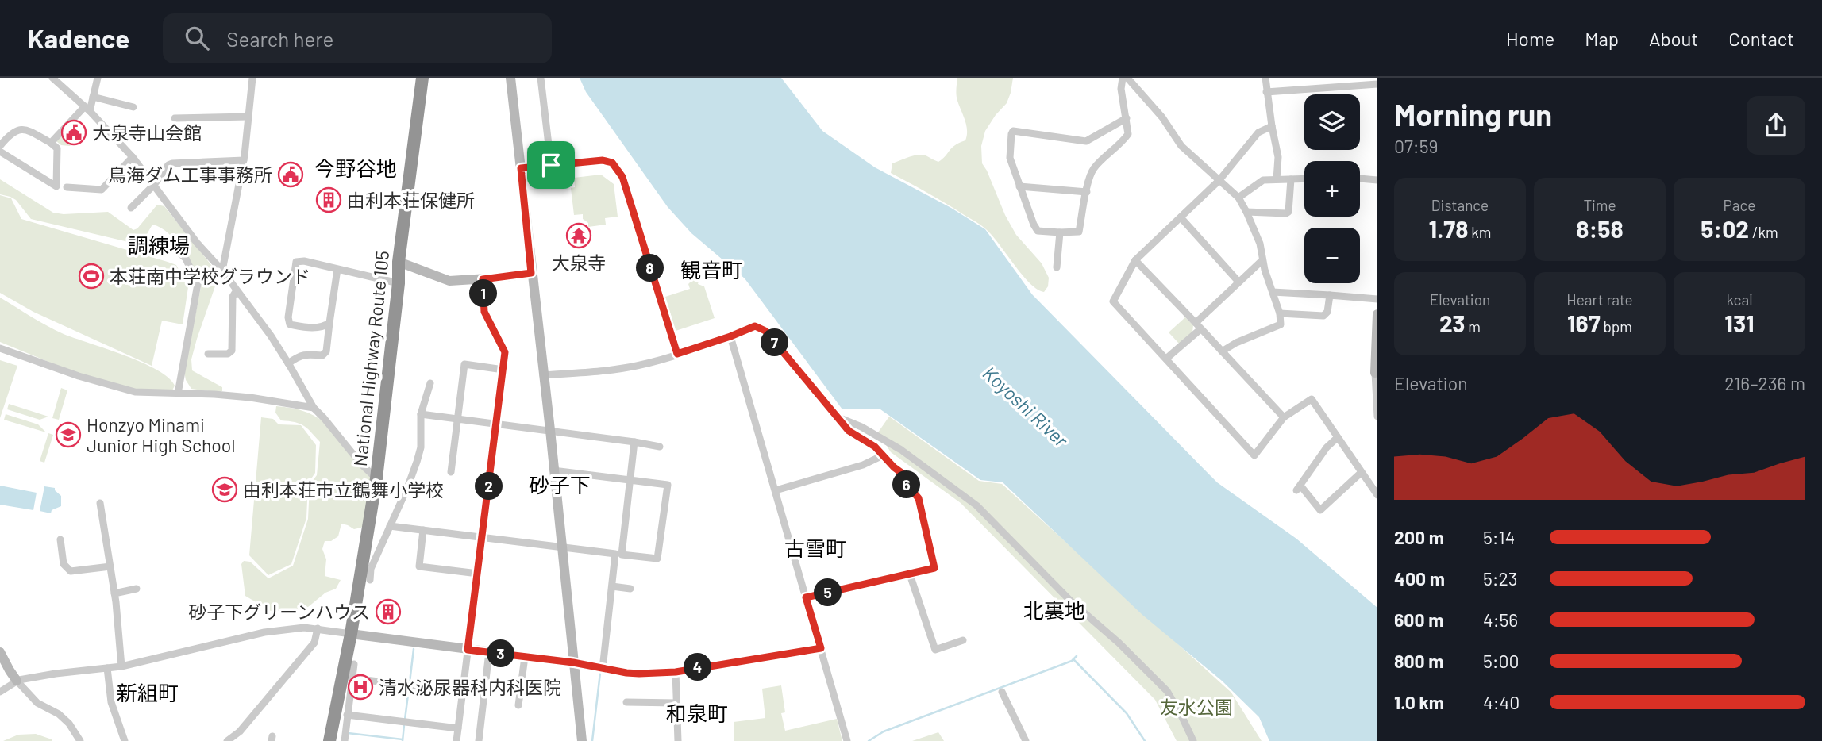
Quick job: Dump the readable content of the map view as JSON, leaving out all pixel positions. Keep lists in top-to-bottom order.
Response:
{
  "streets": {
    "highway": ["National Highway Route 105"]
  },
  "districts": [
    "今野谷地",
    "調練場",
    "観音町",
    "砂子下",
    "古雪町",
    "北裏地",
    "新組町",
    "和泉町"
  ],
  "water": ["Koyoshi River"],
  "parks": ["友水公園"],
  "places": {
    "public building": ["大泉寺山会館", "鳥海ダム工事事務所"],
    "building": ["由利本荘保健所", "砂子下グリーンハウス"],
    "temple": ["大泉寺"],
    "sports": ["本荘南中学校グラウンド"],
    "school or university": ["Honzyo Minami Junior High School", "由利本荘市立鶴舞小学校"],
    "hospital": ["清水泌尿器科内科医院"]
  },
  "page": {
    "header": "Kadence",
    "search": "Search here",
    "nav": [
      "Home",
      "Map",
      "About",
      "Contact"
    ],
    "heading": ["Morning run", "07:59"],
    "map_buttons": ["+", "−"],
    "stats": [
      ["Distance", "1.78 km"],
      ["Time", "8:58"],
      ["Pace", "5:02 /km"],
      ["Elevation", "23 m"],
      ["Heart rate", "167 bpm"],
      ["kcal", "131"]
    ],
    "pins": [
      "8",
      "1",
      "7",
      "6",
      "2",
      "5",
      "3",
      "4"
    ],
    "chart": ["Elevation", "216–236 m"],
    "list": [
      {
        "name": "200 m",
        "note": "5:14"
      },
      {
        "name": "400 m",
        "note": "5:23"
      },
      {
        "name": "600 m",
        "note": "4:56"
      },
      {
        "name": "800 m",
        "note": "5:00"
      },
      {
        "name": "1.0 km",
        "note": "4:40"
      }
    ]
  }
}
